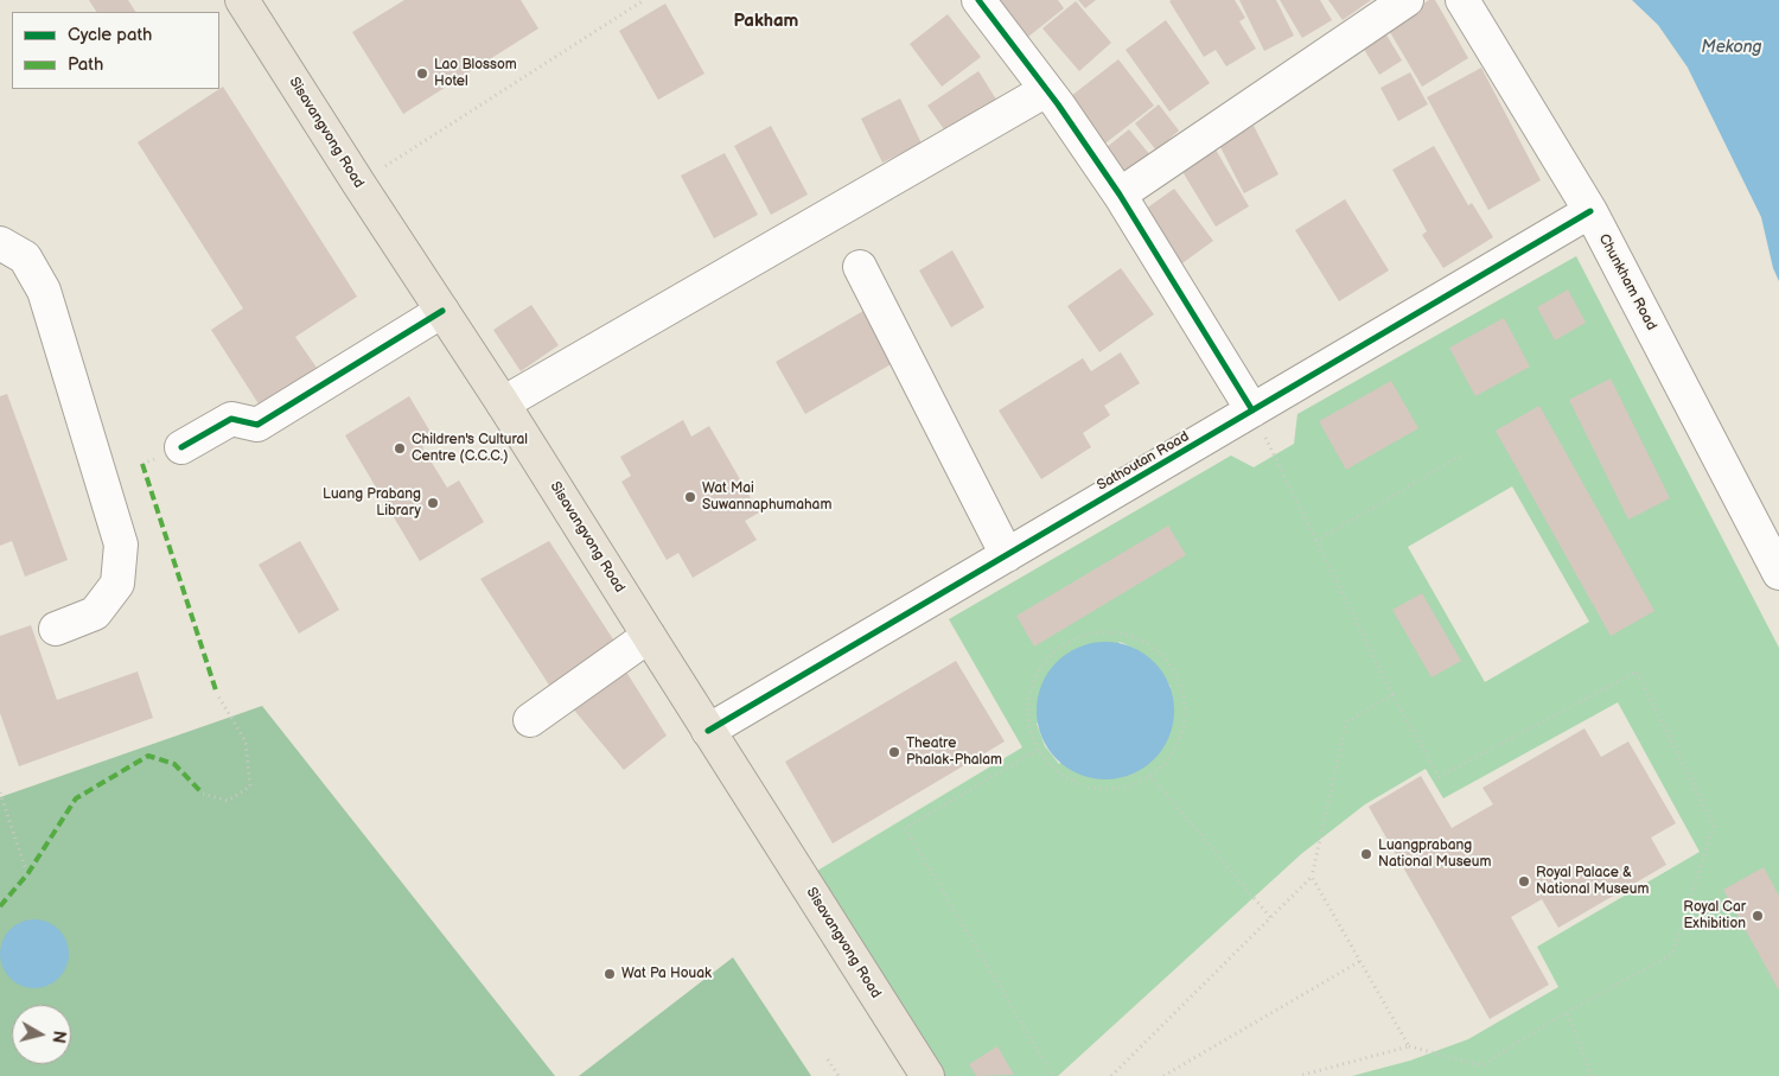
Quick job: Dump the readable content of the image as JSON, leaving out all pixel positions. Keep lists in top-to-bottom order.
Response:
{
  "streets": {
    "main road": ["Sisavangvong Road"],
    "street": ["Chunkham Road", "Sathoutan Road"]
  },
  "crossings": [
    ["Sisavangvong Road", "Sathoutan Road"],
    ["Chunkham Road", "Sathoutan Road"]
  ],
  "districts": ["Pakham"],
  "water": ["Mekong"],
  "places": [
    "Lao Blossom Hotel",
    "Children's Cultural Centre (C.C.C.)",
    "Wat Mai Suwannaphumaham",
    "Luang Prabang Library",
    "Theatre Phalak-Phalam",
    "Luangprabang National Museum",
    "Royal Palace & National Museum",
    "Royal Car Exhibition",
    "Wat Pa Houak"
  ],
  "legend": ["Cycle path", "Path"],
  "north": "right"
}
